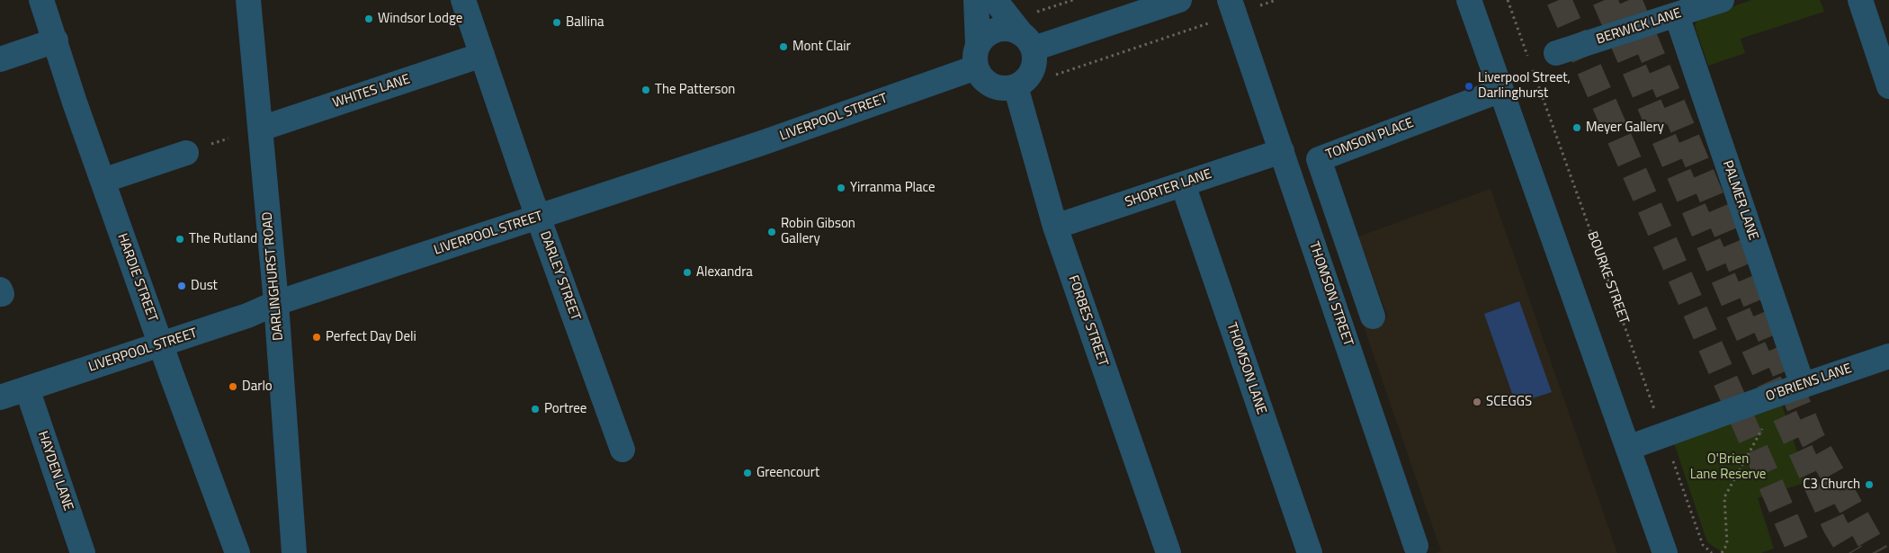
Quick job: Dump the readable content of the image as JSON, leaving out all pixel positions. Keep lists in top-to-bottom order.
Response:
{
  "streets": {
    "street": [
      "BERWICK LANE",
      "WHITES LANE",
      "LIVERPOOL STREET",
      "TOMSON PLACE",
      "SHORTER LANE",
      "PALMER LANE",
      "DARLINGHURST ROAD",
      "DARLEY STREET",
      "HARDIE STREET",
      "THOMSON STREET",
      "FORBES STREET",
      "THOMSON LANE",
      "O'BRIENS LANE",
      "HAYDEN LANE"
    ],
    "path": ["BOURKE STREET"]
  },
  "crossings": [
    ["BERWICK LANE", "PALMER LANE"],
    ["WHITES LANE", "DARLINGHURST ROAD"],
    ["WHITES LANE", "DARLEY STREET"],
    ["LIVERPOOL STREET", "DARLINGHURST ROAD"],
    ["LIVERPOOL STREET", "DARLEY STREET"],
    ["LIVERPOOL STREET", "HARDIE STREET"],
    ["LIVERPOOL STREET", "FORBES STREET"],
    ["LIVERPOOL STREET", "HAYDEN LANE"],
    ["SHORTER LANE", "THOMSON STREET"],
    ["SHORTER LANE", "FORBES STREET"],
    ["SHORTER LANE", "THOMSON LANE"],
    ["PALMER LANE", "O'BRIENS LANE"],
    ["BOURKE STREET", "O'BRIENS LANE"]
  ],
  "parks": ["O'Brien Lane Reserve"],
  "places": [
    "Windsor Lodge",
    "Ballina",
    "Mont Clair",
    "Liverpool Street, Darlinghurst",
    "The Patterson",
    "Meyer Gallery",
    "Yirranma Place",
    "Robin Gibson Gallery",
    "The Rutland",
    "Alexandra",
    "Dust",
    "Perfect Day Deli",
    "Darlo",
    "SCEGGS",
    "Portree",
    "Greencourt",
    "C3 Church"
  ]
}
